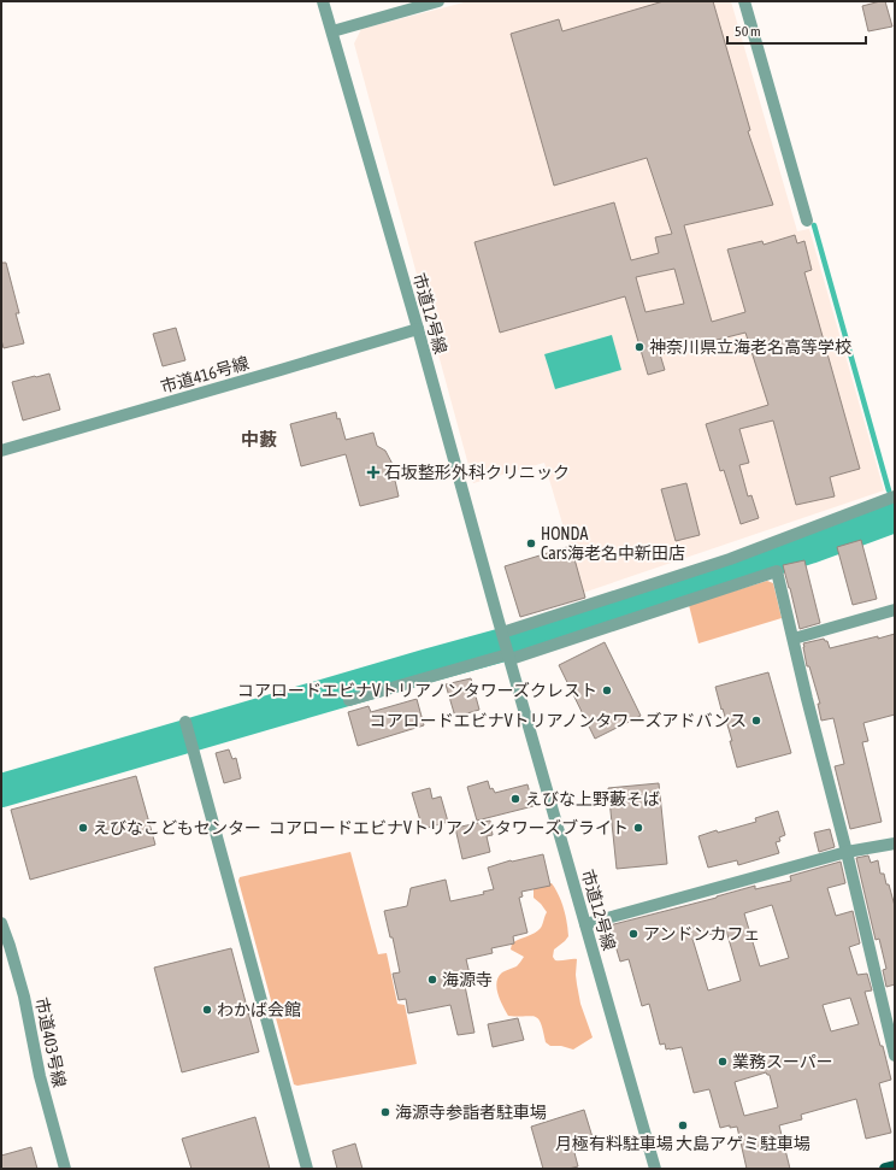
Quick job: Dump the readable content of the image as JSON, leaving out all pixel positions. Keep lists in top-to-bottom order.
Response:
{
  "streets": {
    "street": ["市道12号線", "市道416号線", "市道403号線"]
  },
  "crossings": [
    ["市道12号線", "市道416号線"]
  ],
  "districts": ["中藪"],
  "places": {
    "other": [
      "神奈川県立海老名高等学校",
      "HONDA Cars海老名中新田店",
      "コアロードエビナVトリアノンタワーズクレスト",
      "コアロードエビナVトリアノンタワーズアドバンス",
      "えびな上野藪そば",
      "えびなこどもセンター",
      "コアロードエビナVトリアノンタワーズブライト",
      "アンドンカフェ",
      "海源寺",
      "わかば会館",
      "業務スーパー",
      "海源寺参詣者駐車場",
      "月極有料駐車場 大島アゲミ駐車場"
    ],
    "health": ["石坂整形外科クリニック"]
  },
  "scale_bar": "50 m"
}
